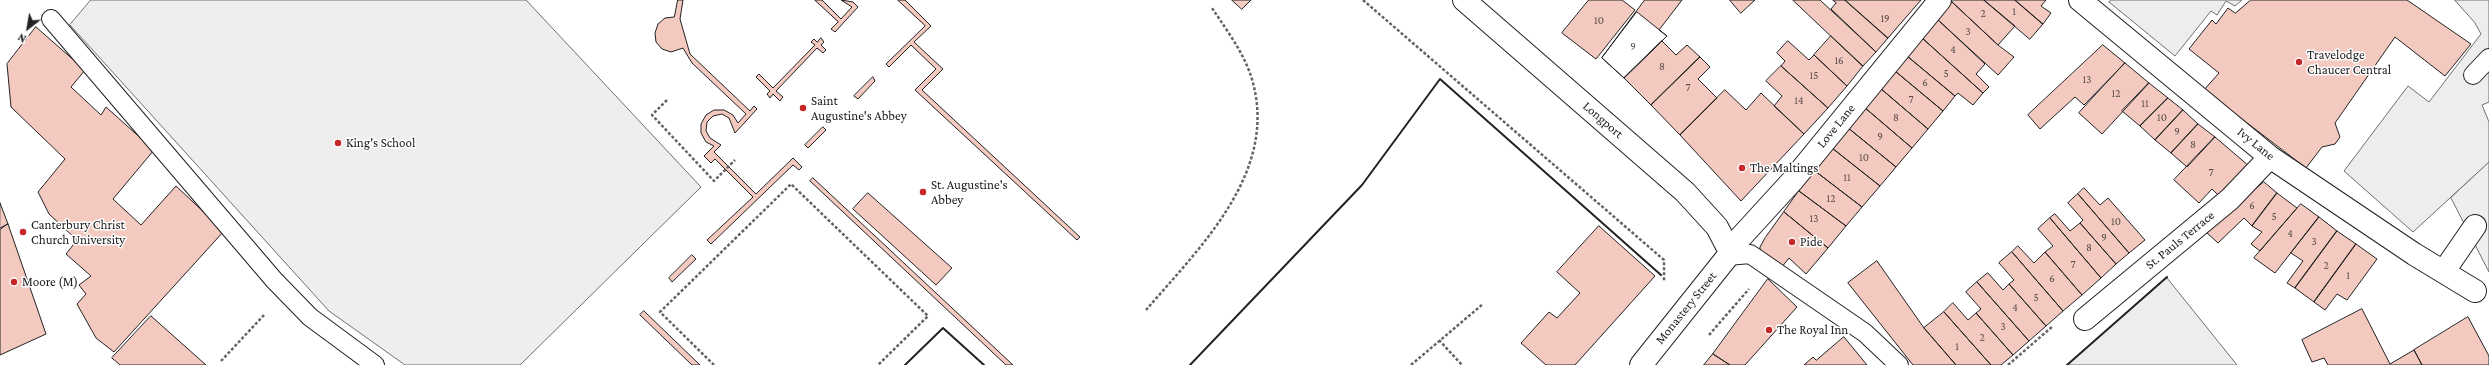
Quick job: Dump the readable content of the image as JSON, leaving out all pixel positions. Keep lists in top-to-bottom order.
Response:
{
  "streets": {
    "street": [
      "Longport",
      "Love Lane",
      "Ivy Lane",
      "St. Pauls Terrace",
      "Monastery Street"
    ]
  },
  "crossings": [
    ["Longport", "Love Lane"],
    ["Longport", "Monastery Street"],
    ["Love Lane", "Monastery Street"],
    ["Ivy Lane", "St. Pauls Terrace"]
  ],
  "places": [
    "Travelodge Chaucer Central",
    "Saint Augustine's Abbey",
    "King's School",
    "The Maltings",
    "St. Augustine's Abbey",
    "Canterbury Christ Church University",
    "Pide",
    "Moore (M)",
    "The Royal Inn"
  ],
  "house_numbers": [
    "1",
    "2",
    "19",
    "10",
    "3",
    "9",
    "4",
    "16",
    "8",
    "5",
    "15",
    "13",
    "6",
    "7",
    "12",
    "7",
    "14",
    "11",
    "8",
    "10",
    "9",
    "9",
    "8",
    "10",
    "7",
    "11",
    "12",
    "6",
    "5",
    "13",
    "10",
    "4",
    "9",
    "3",
    "8",
    "7",
    "2",
    "1",
    "6",
    "5",
    "4",
    "3",
    "2",
    "1"
  ],
  "north": "bottom left"
}
